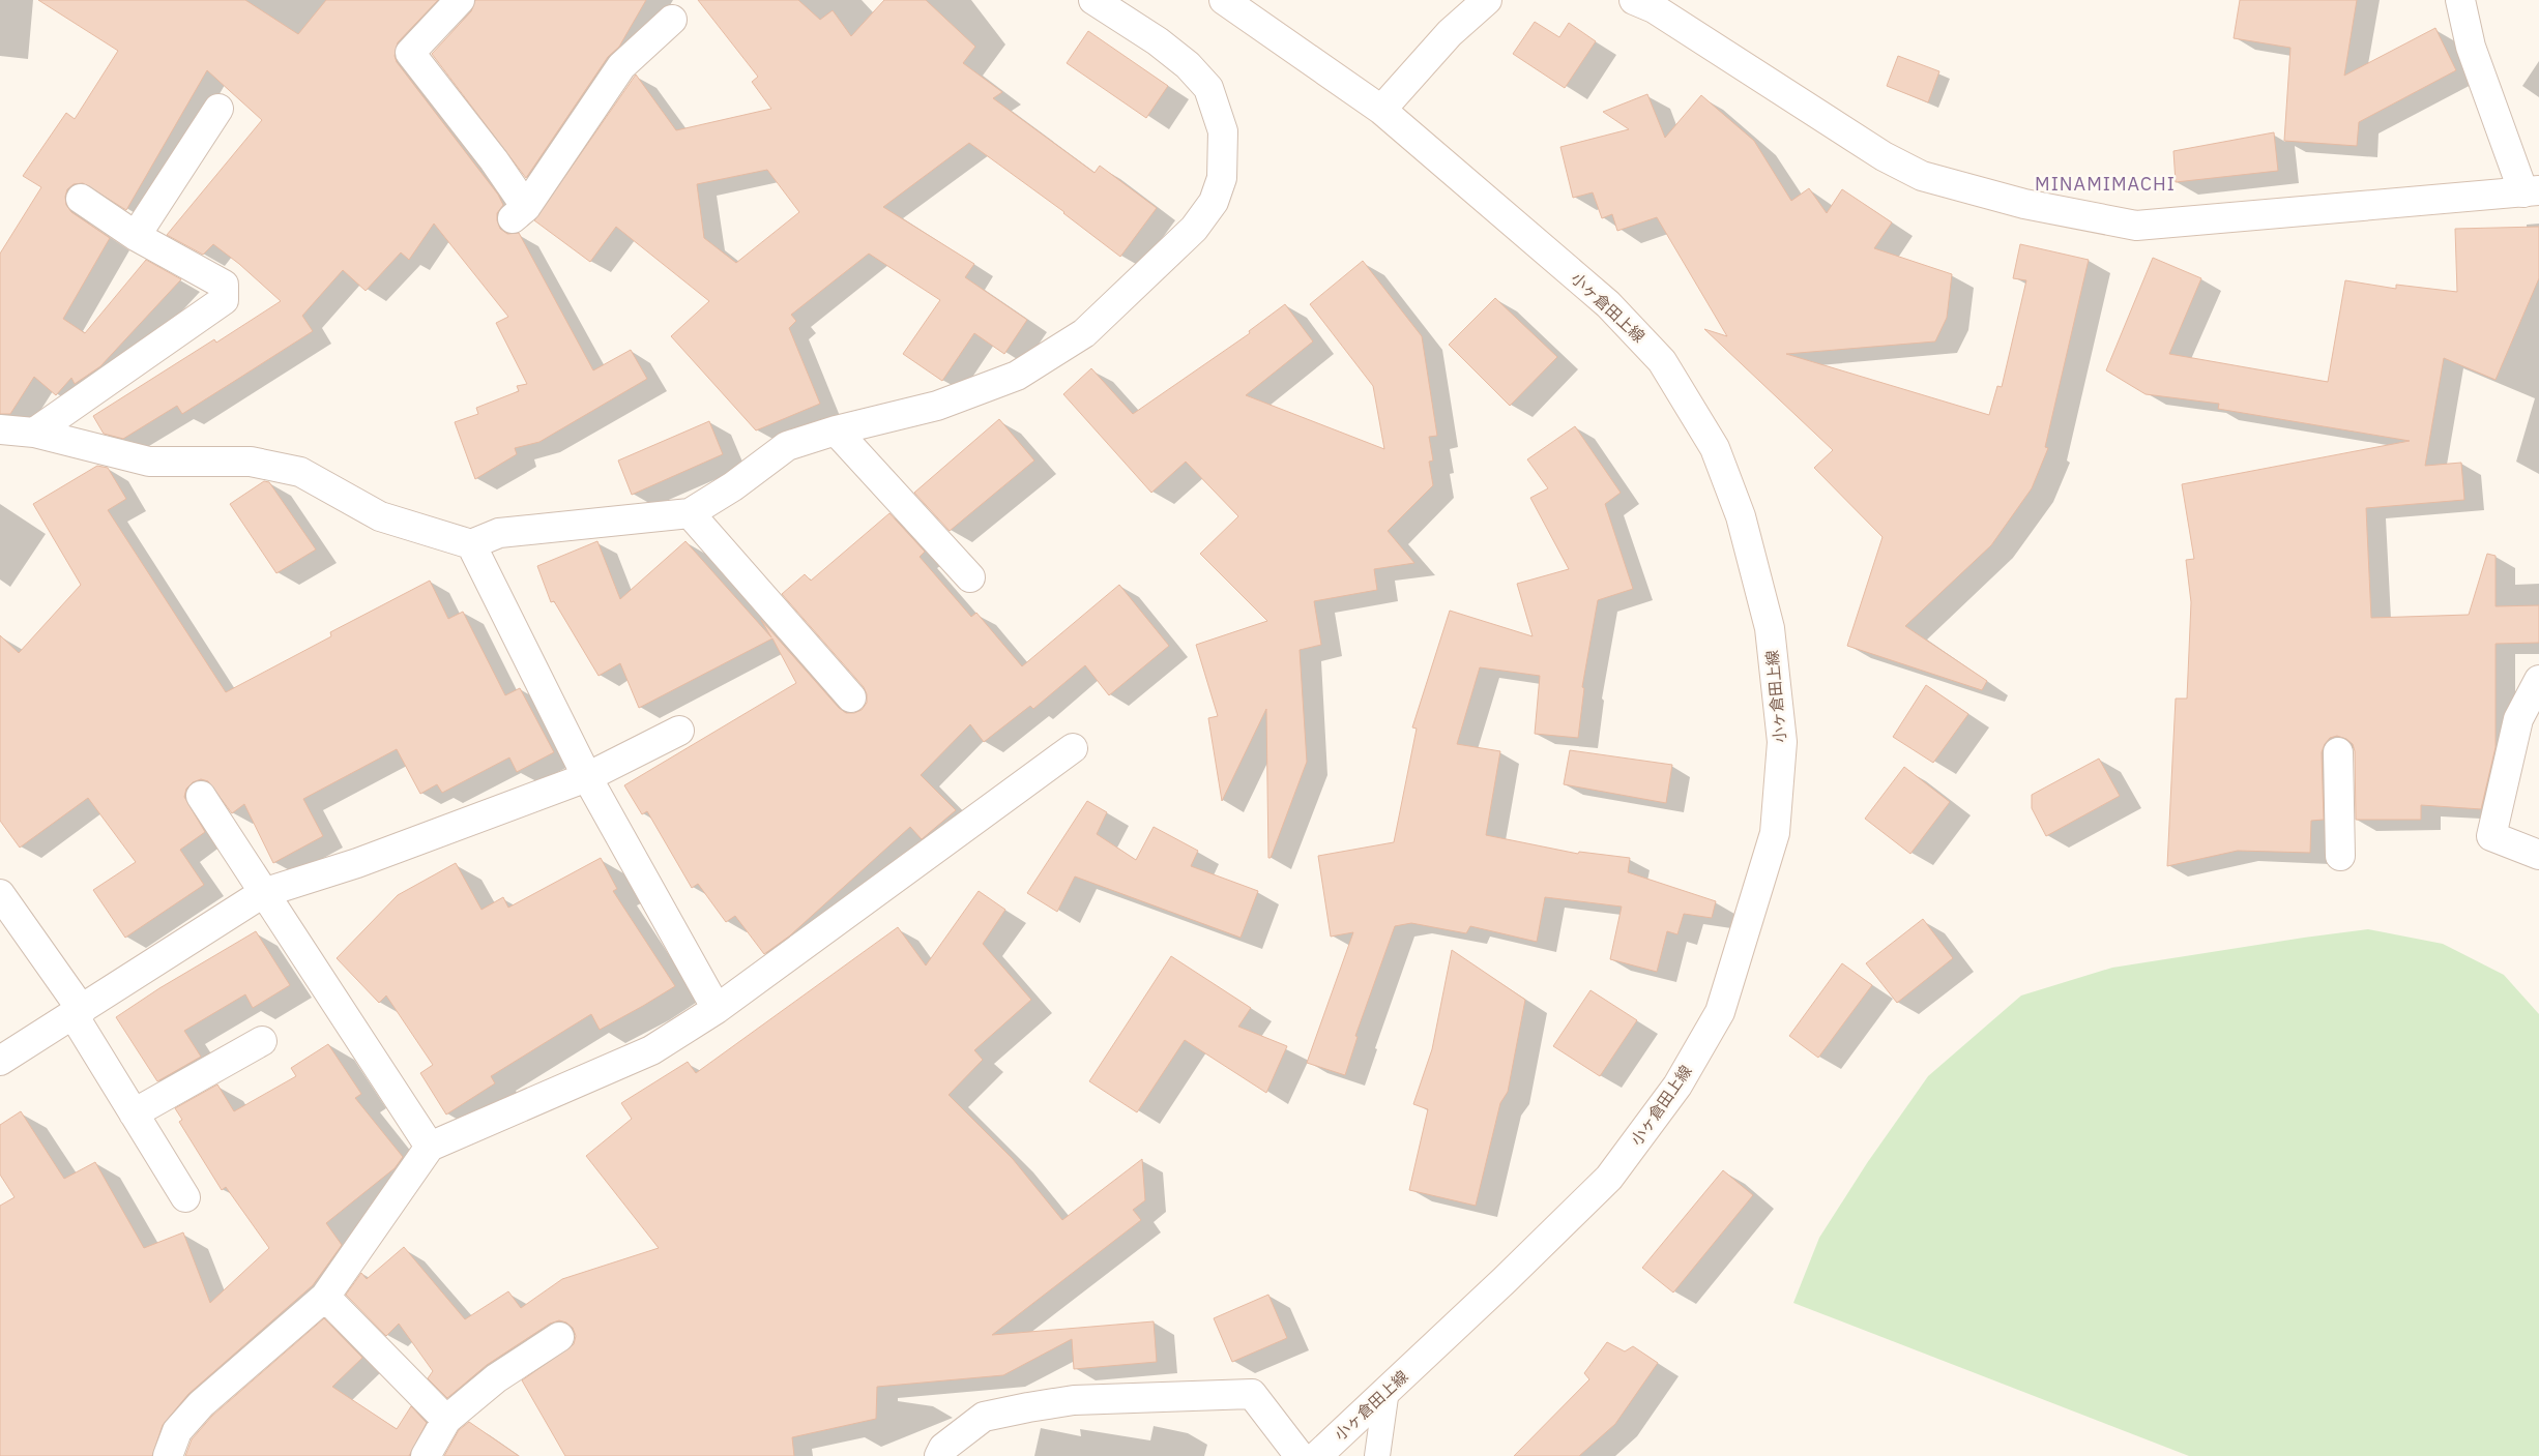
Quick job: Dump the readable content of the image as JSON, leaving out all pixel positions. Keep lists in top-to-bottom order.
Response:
{
  "streets": {
    "street": ["小ヶ倉田上線"]
  },
  "districts": ["MINAMIMACHI"]
}
